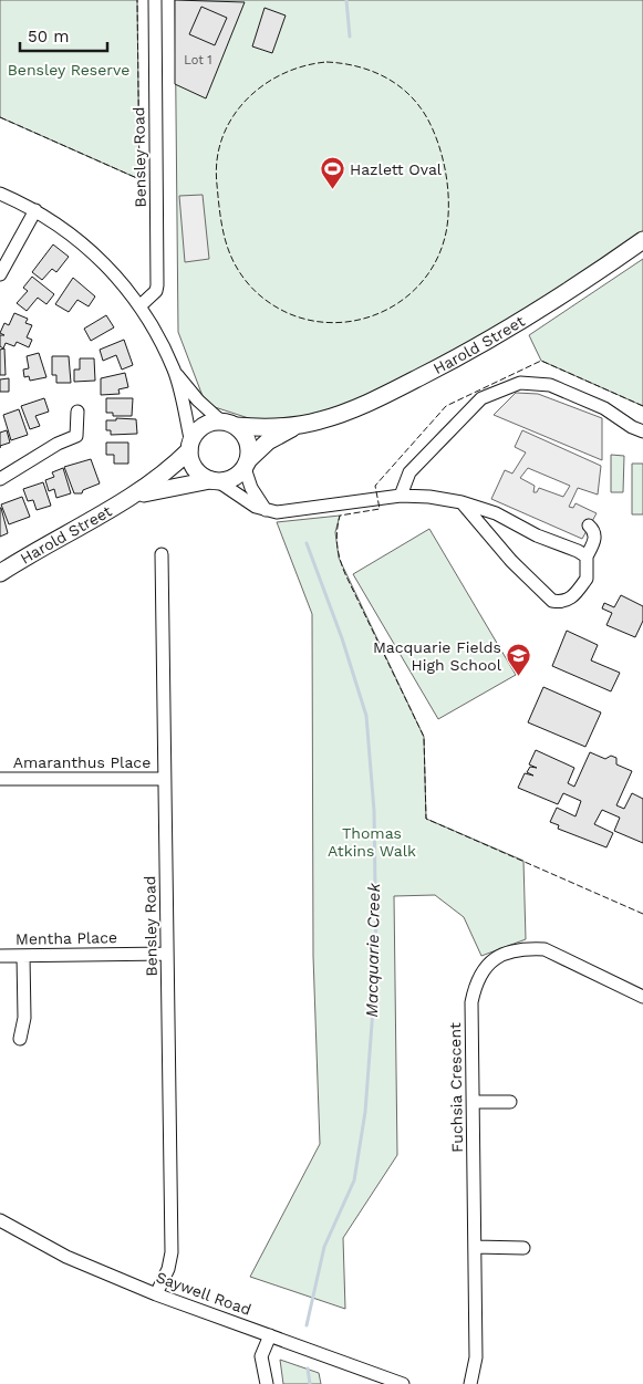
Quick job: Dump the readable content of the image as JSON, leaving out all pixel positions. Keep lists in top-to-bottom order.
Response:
{
  "streets": {
    "main road": ["Harold Street"],
    "street": [
      "Bensley Road",
      "Amaranthus Place",
      "Mentha Place",
      "Fuchsia Crescent",
      "Saywell Road"
    ]
  },
  "crossings": [
    ["Bensley Road", "Amaranthus Place"],
    ["Bensley Road", "Mentha Place"],
    ["Bensley Road", "Saywell Road"]
  ],
  "water": ["Macquarie Creek"],
  "parks": ["Bensley Reserve", "Thomas Atkins Walk"],
  "places": {
    "sports": ["Hazlett Oval"],
    "school or university": ["Macquarie Fields High School"]
  },
  "house_numbers": ["Lot 1"],
  "scale_bar": "50 m"
}
